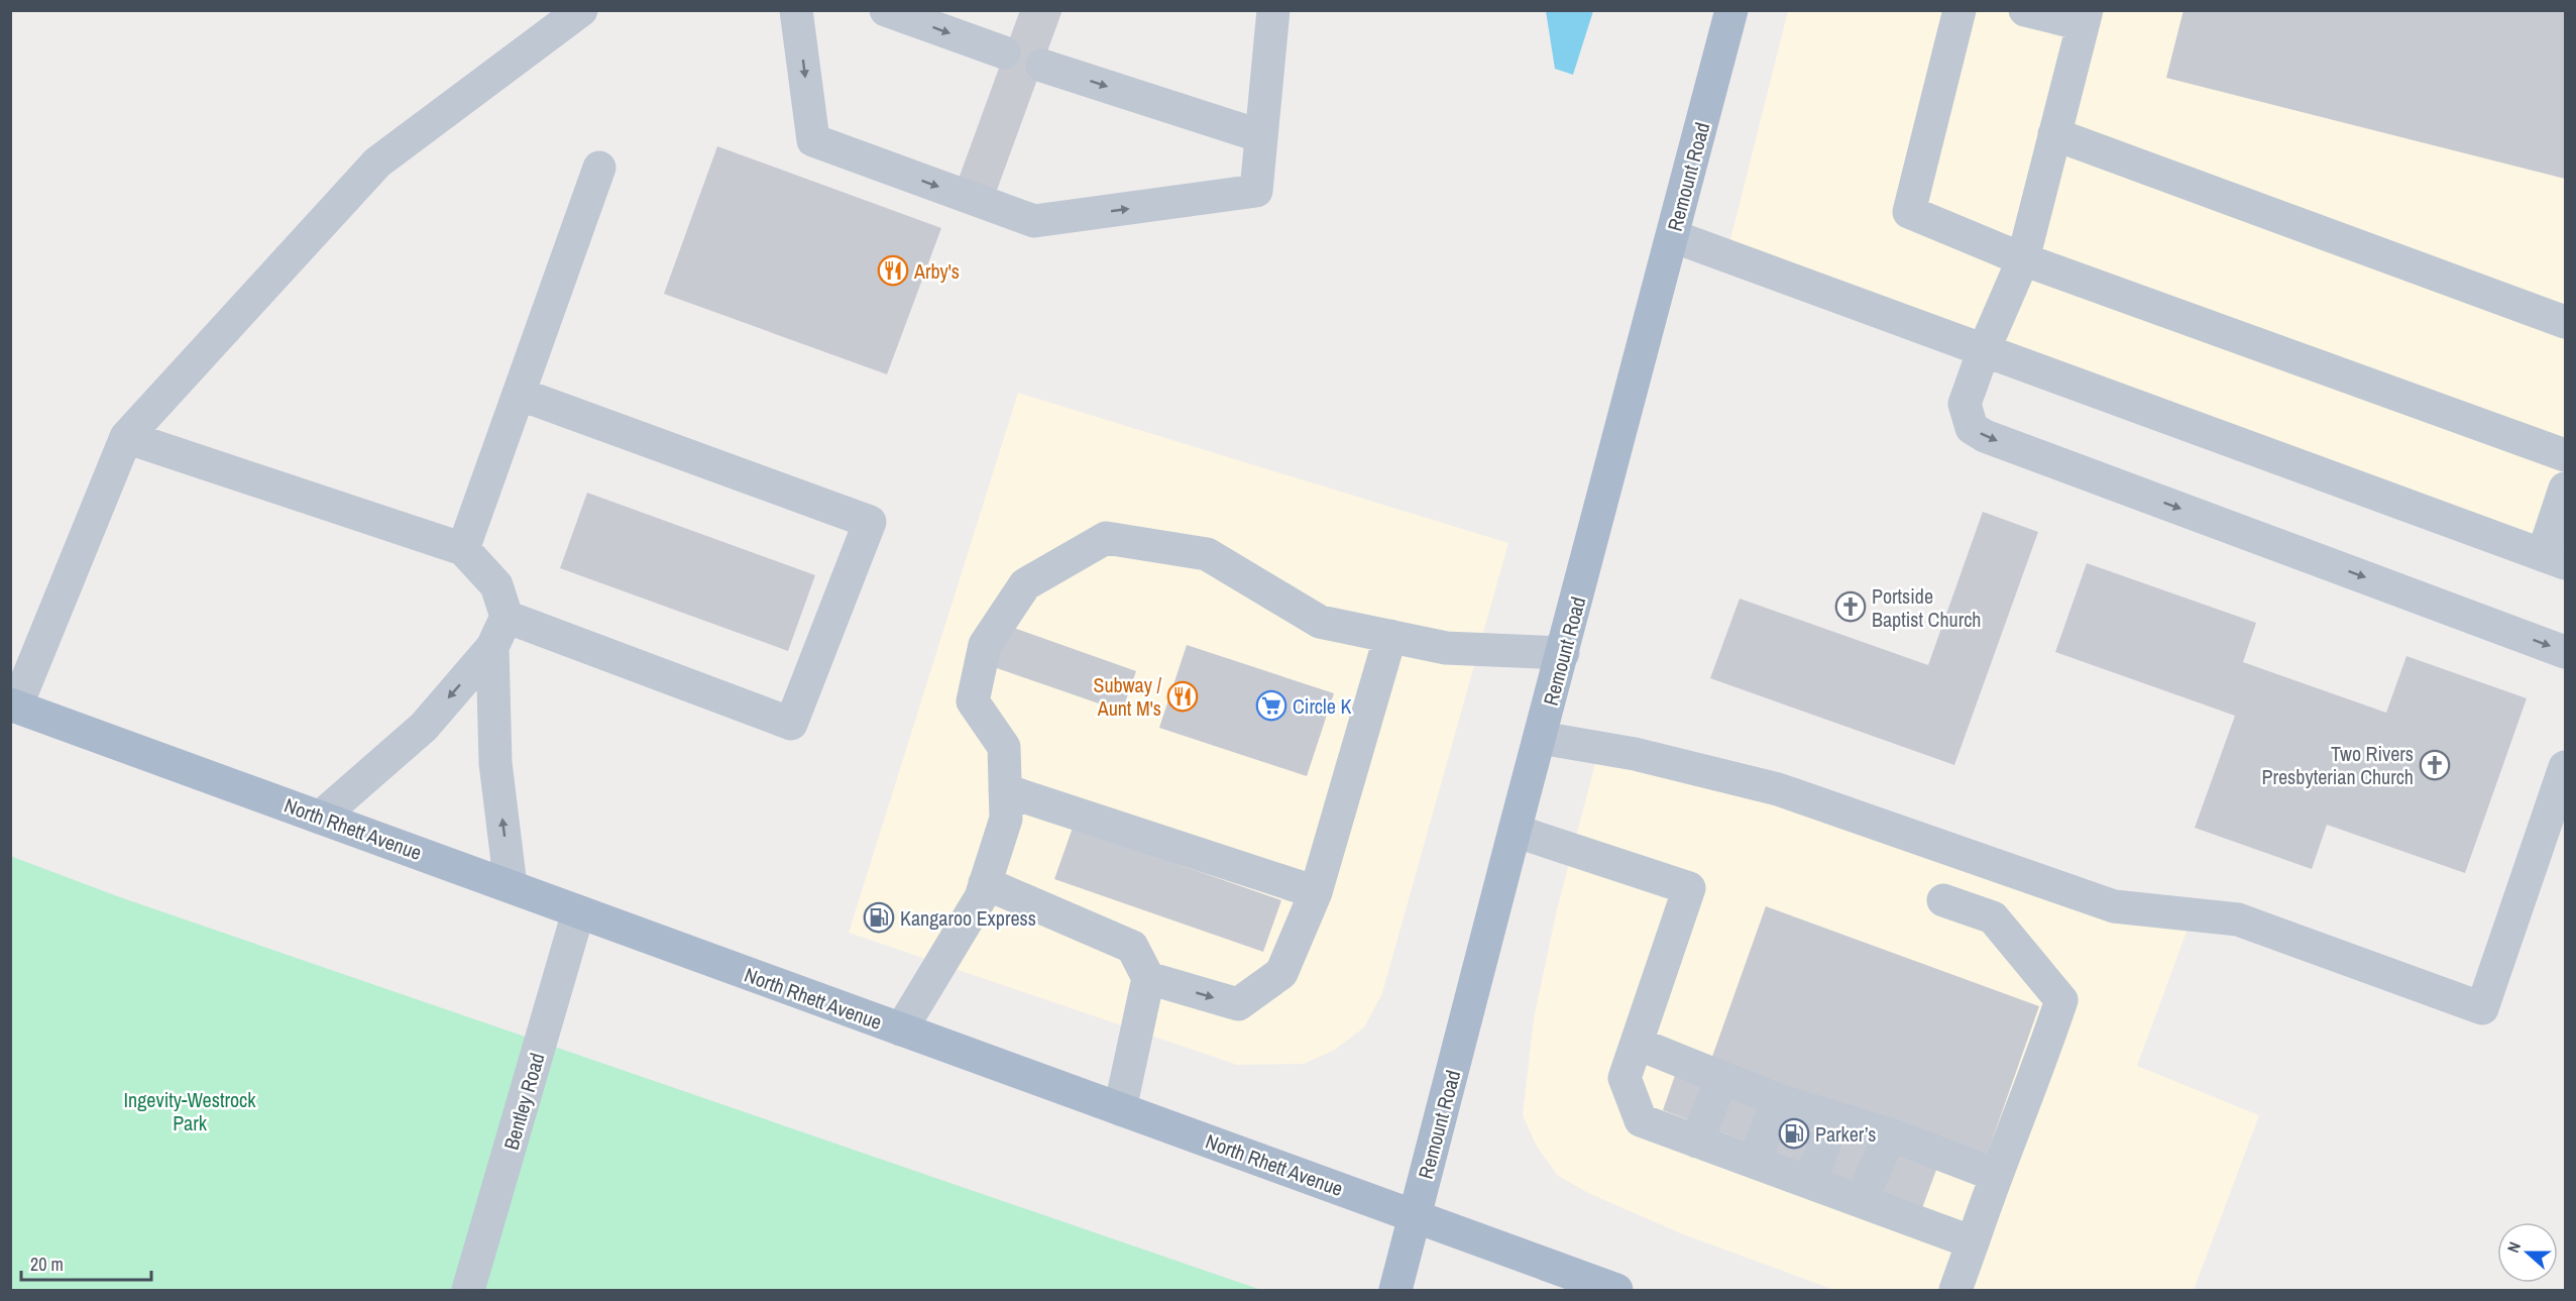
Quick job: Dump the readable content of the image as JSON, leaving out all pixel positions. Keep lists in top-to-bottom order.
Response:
{
  "streets": {
    "main road": ["Remount Road", "North Rhett Avenue"],
    "street": ["Bentley Road"]
  },
  "crossings": [
    ["Remount Road", "North Rhett Avenue"],
    ["North Rhett Avenue", "Bentley Road"]
  ],
  "parks": ["Ingevity-Westrock Park"],
  "places": {
    "restaurant": ["Arby's", "Subway / Aunt M's"],
    "church": ["Portside Baptist Church", "Two Rivers Presbyterian Church"],
    "supermarket": ["Circle K"],
    "fuel station": ["Kangaroo Express", "Parker’s"]
  },
  "scale_bar": "20 m",
  "north": "left"
}
